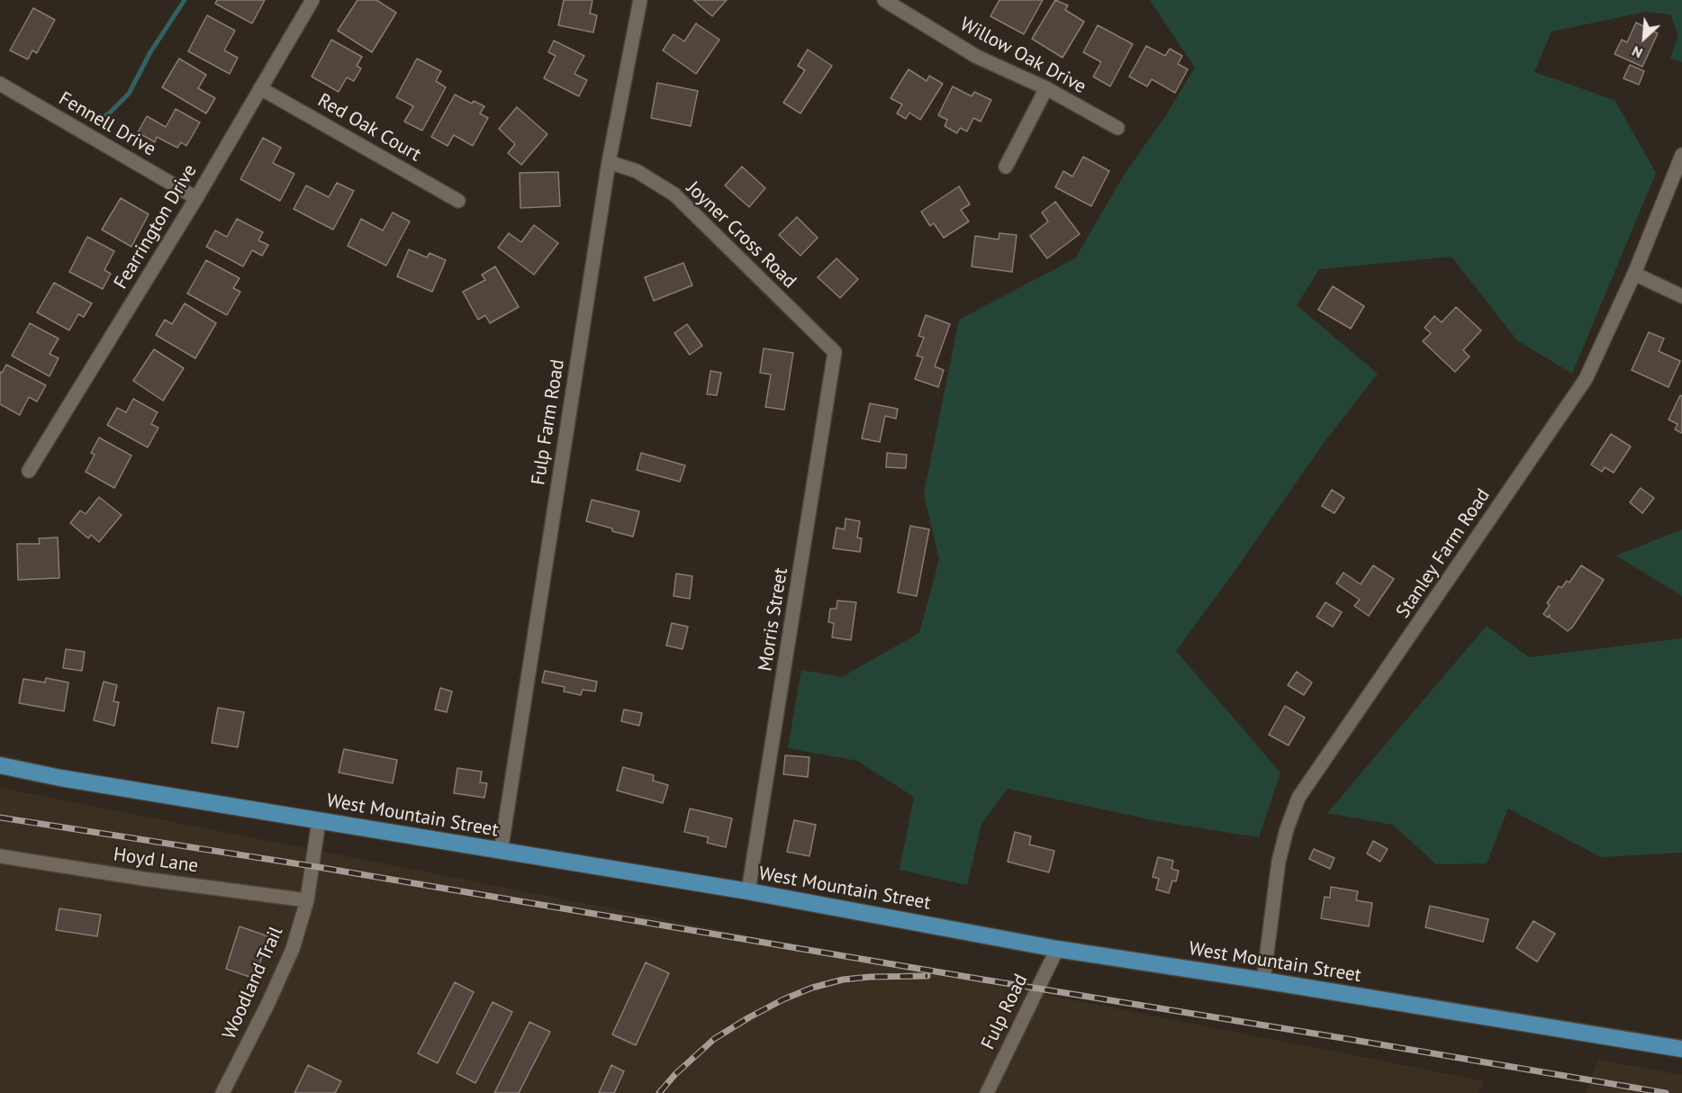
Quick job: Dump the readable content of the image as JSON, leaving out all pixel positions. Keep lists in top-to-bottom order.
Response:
{
  "streets": {
    "main road": ["West Mountain Street"],
    "street": [
      "Willow Oak Drive",
      "Fennell Drive",
      "Red Oak Court",
      "Fearrington Drive",
      "Joyner Cross Road",
      "Fulp Farm Road",
      "Stanley Farm Road",
      "Morris Street",
      "Hoyd Lane",
      "Woodland Trail",
      "Fulp Road"
    ]
  },
  "crossings": [
    ["Fennell Drive", "Fearrington Drive"],
    ["Red Oak Court", "Fearrington Drive"],
    ["Joyner Cross Road", "Fulp Farm Road"],
    ["Joyner Cross Road", "Morris Street"],
    ["Fulp Farm Road", "West Mountain Street"],
    ["Stanley Farm Road", "West Mountain Street"],
    ["Morris Street", "West Mountain Street"],
    ["West Mountain Street", "Woodland Trail"],
    ["West Mountain Street", "Fulp Road"],
    ["Hoyd Lane", "Woodland Trail"]
  ],
  "north": "bottom left"
}
